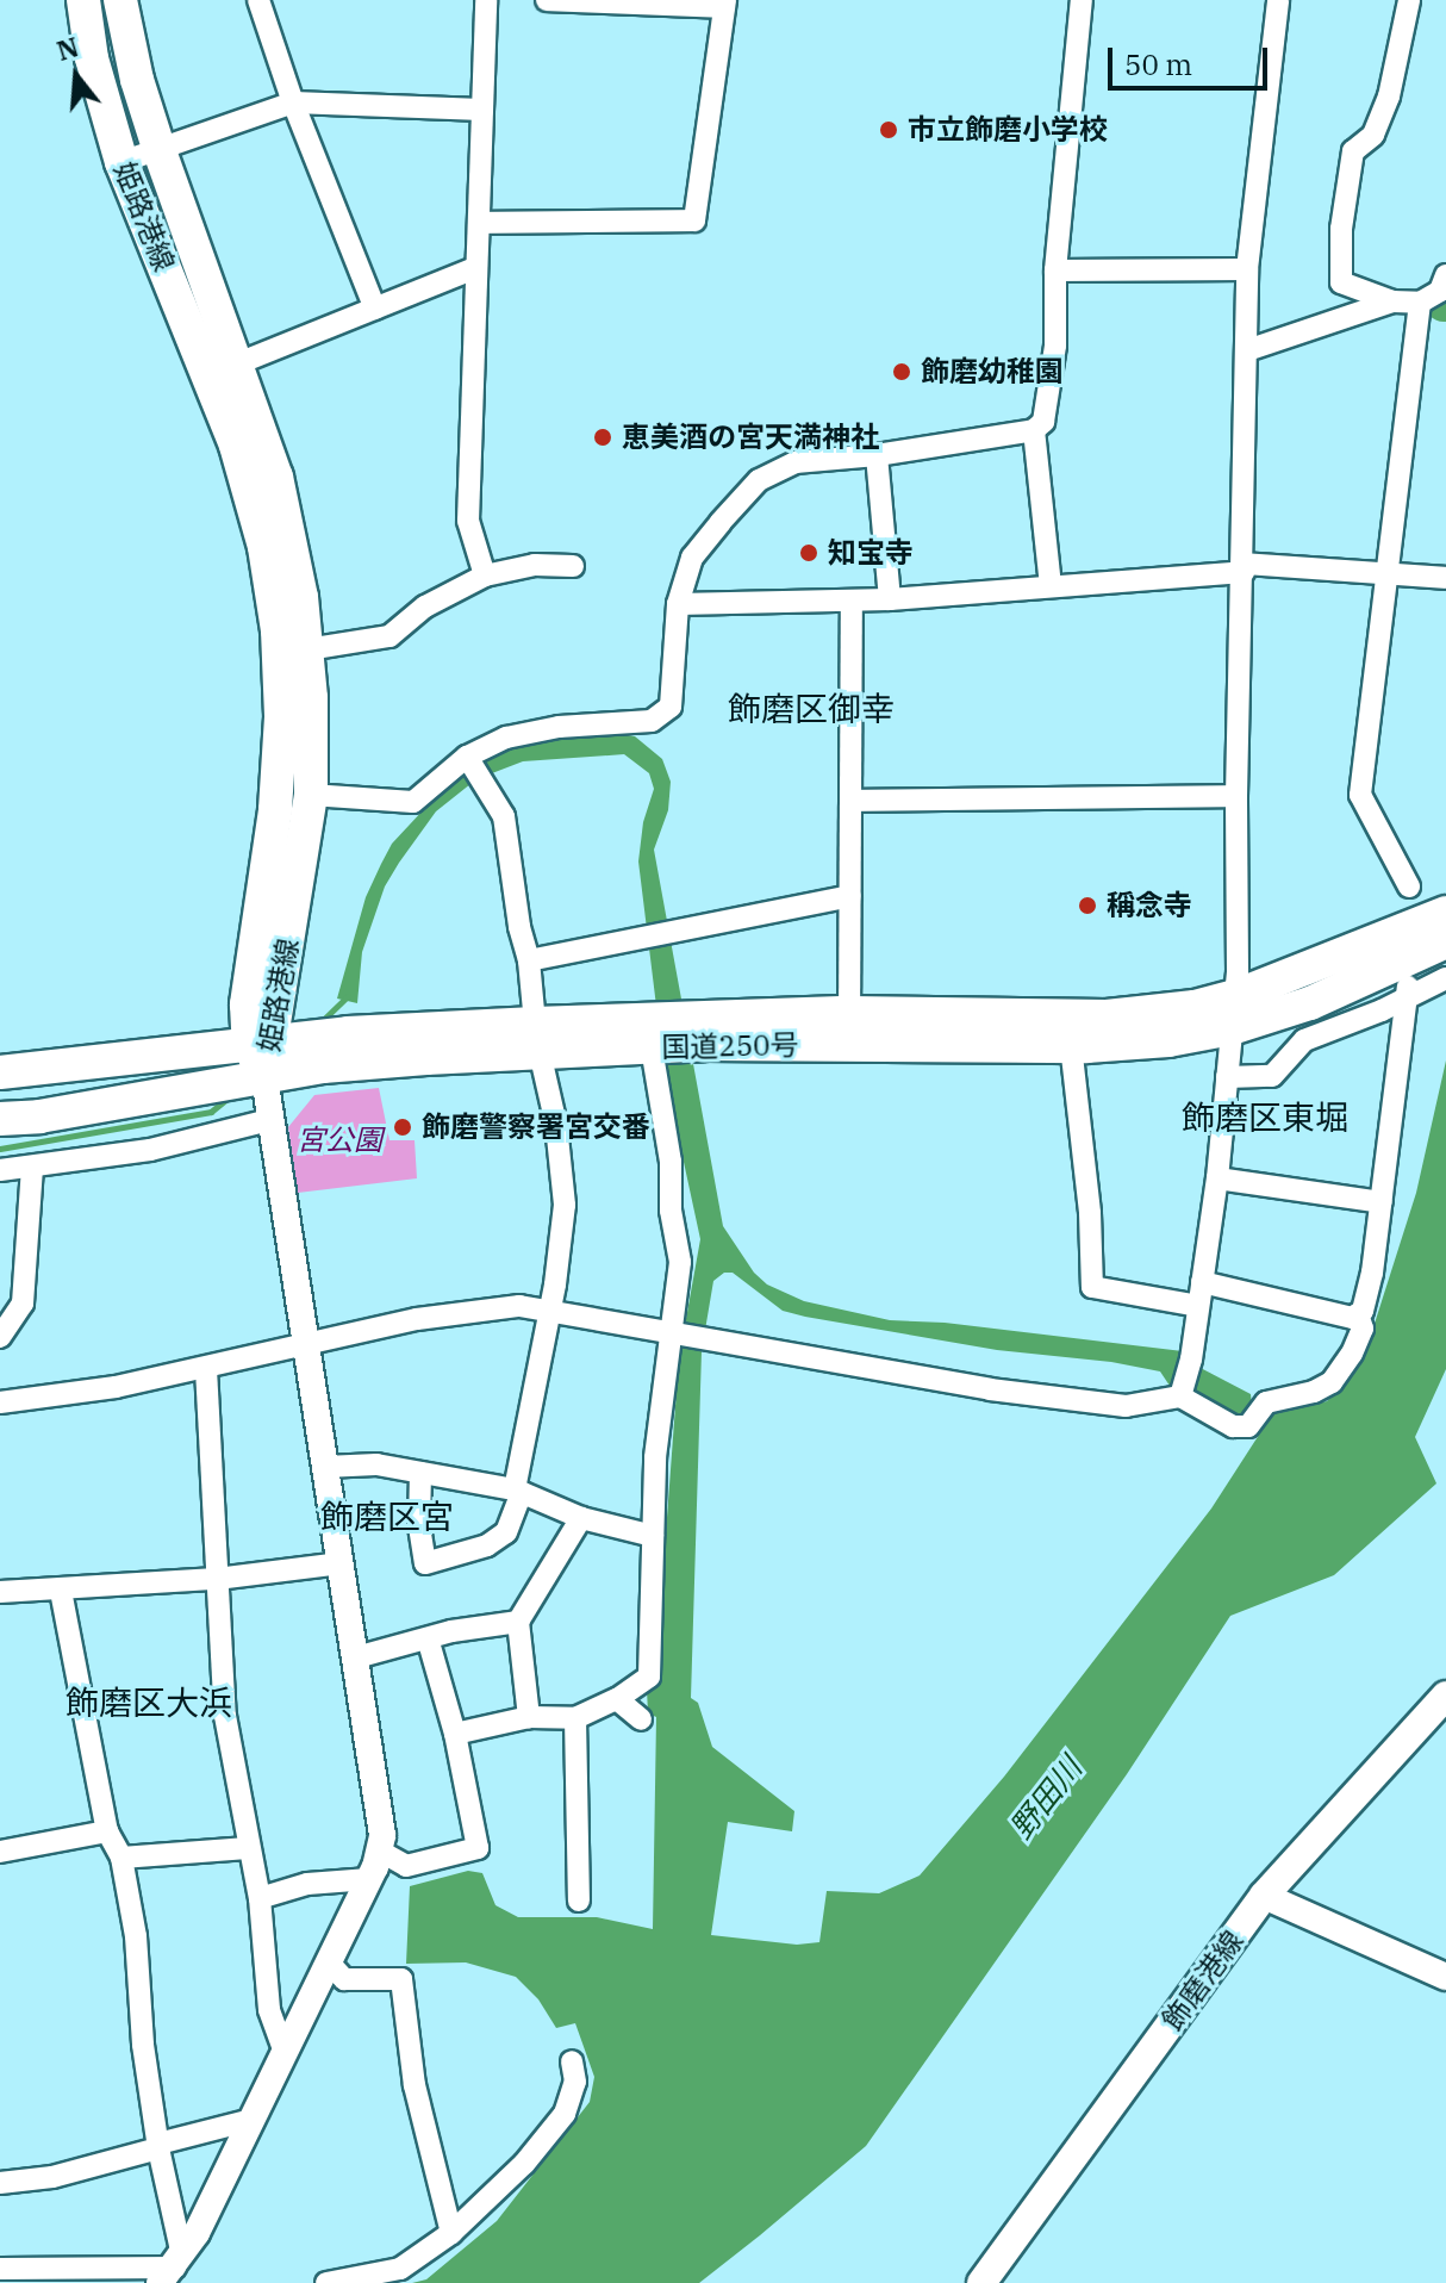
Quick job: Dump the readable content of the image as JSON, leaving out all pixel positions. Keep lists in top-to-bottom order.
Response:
{
  "streets": {
    "main road": ["姫路港線", "国道250号", "飾磨港線"]
  },
  "crossings": [
    ["姫路港線", "国道250号"]
  ],
  "districts": [
    "飾磨区御幸",
    "飾磨区東堀",
    "飾磨区宮",
    "飾磨区大浜"
  ],
  "water": ["野田川"],
  "parks": ["宮公園"],
  "places": [
    "市立飾磨小学校",
    "飾磨幼稚園",
    "恵美酒の宮天満神社",
    "知宝寺",
    "稱念寺",
    "飾磨警察署宮交番"
  ],
  "scale_bar": "50 m",
  "north": "top"
}
